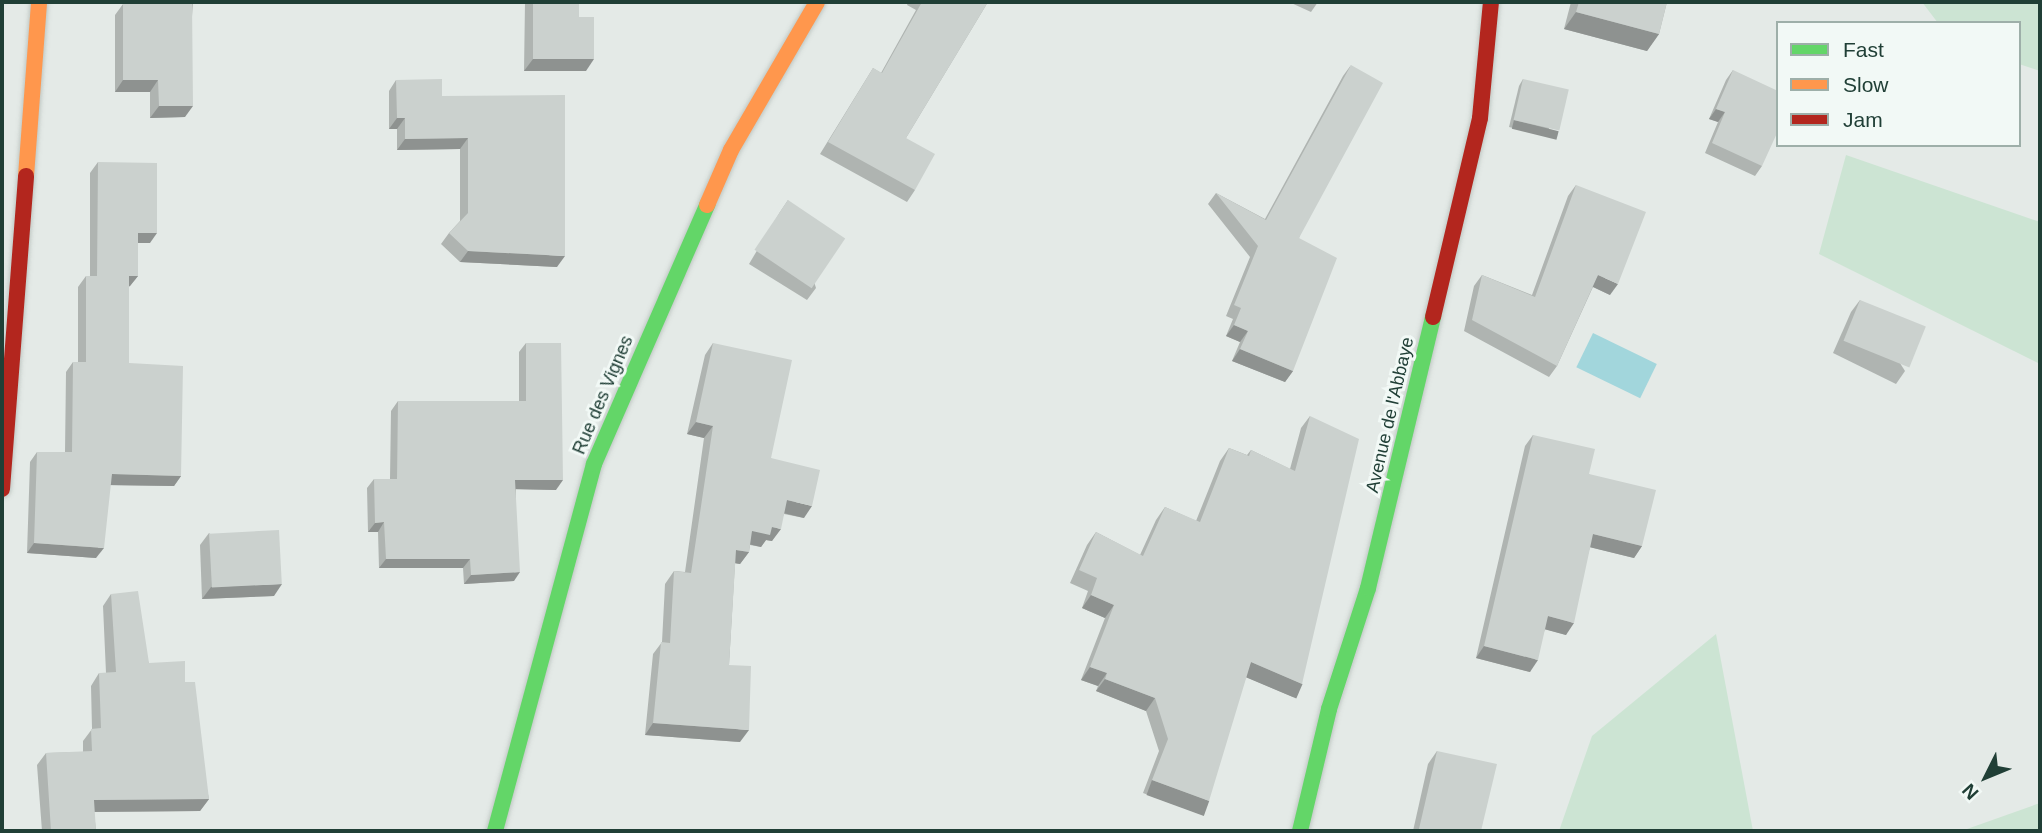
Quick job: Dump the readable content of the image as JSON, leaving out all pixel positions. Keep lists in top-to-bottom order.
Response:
{
  "streets": {
    "street": ["Rue des Vignes", "Avenue de l'Abbaye"]
  },
  "legend": ["Fast", "Slow", "Jam"],
  "north": "bottom left"
}
